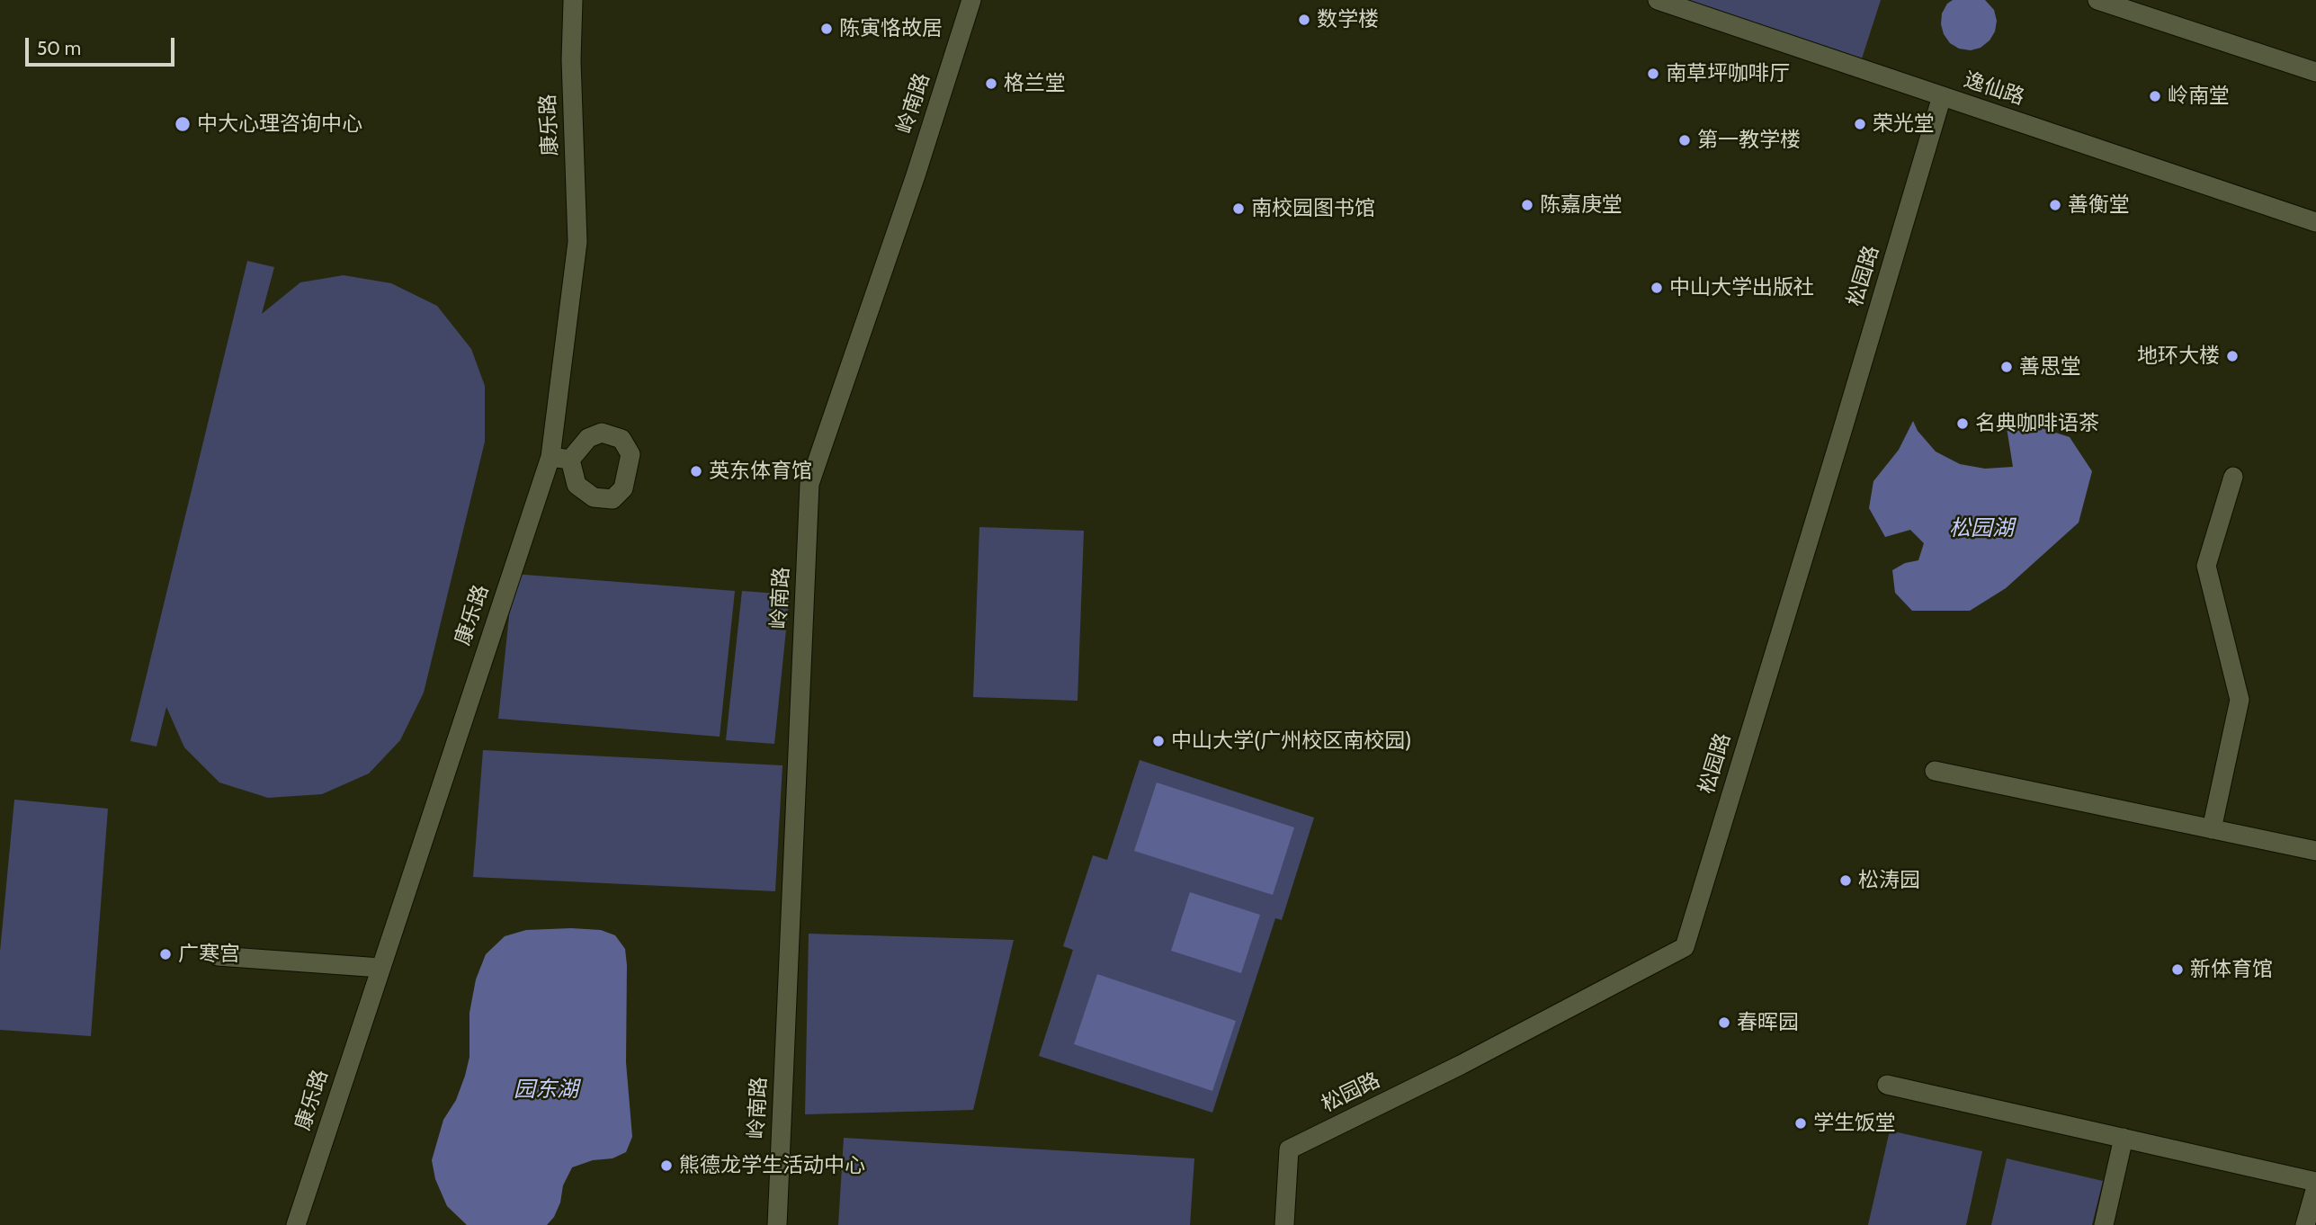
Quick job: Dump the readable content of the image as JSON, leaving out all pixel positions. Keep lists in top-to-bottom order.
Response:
{
  "streets": {
    "street": [
      "逸仙路",
      "岭南路",
      "康乐路",
      "松园路"
    ]
  },
  "crossings": [
    ["逸仙路", "松园路"]
  ],
  "water": ["松园湖", "园东湖"],
  "places": [
    "数学楼",
    "陈寅恪故居",
    "南草坪咖啡厅",
    "格兰堂",
    "岭南堂",
    "中大心理咨询中心",
    "荣光堂",
    "第一教学楼",
    "陈嘉庚堂",
    "善衡堂",
    "南校园图书馆",
    "中山大学出版社",
    "地环大楼",
    "善思堂",
    "名典咖啡语茶",
    "英东体育馆",
    "中山大学(广州校区南校园)",
    "松涛园",
    "广寒宫",
    "新体育馆",
    "春晖园",
    "学生饭堂",
    "熊德龙学生活动中心"
  ],
  "scale_bar": "50 m"
}
